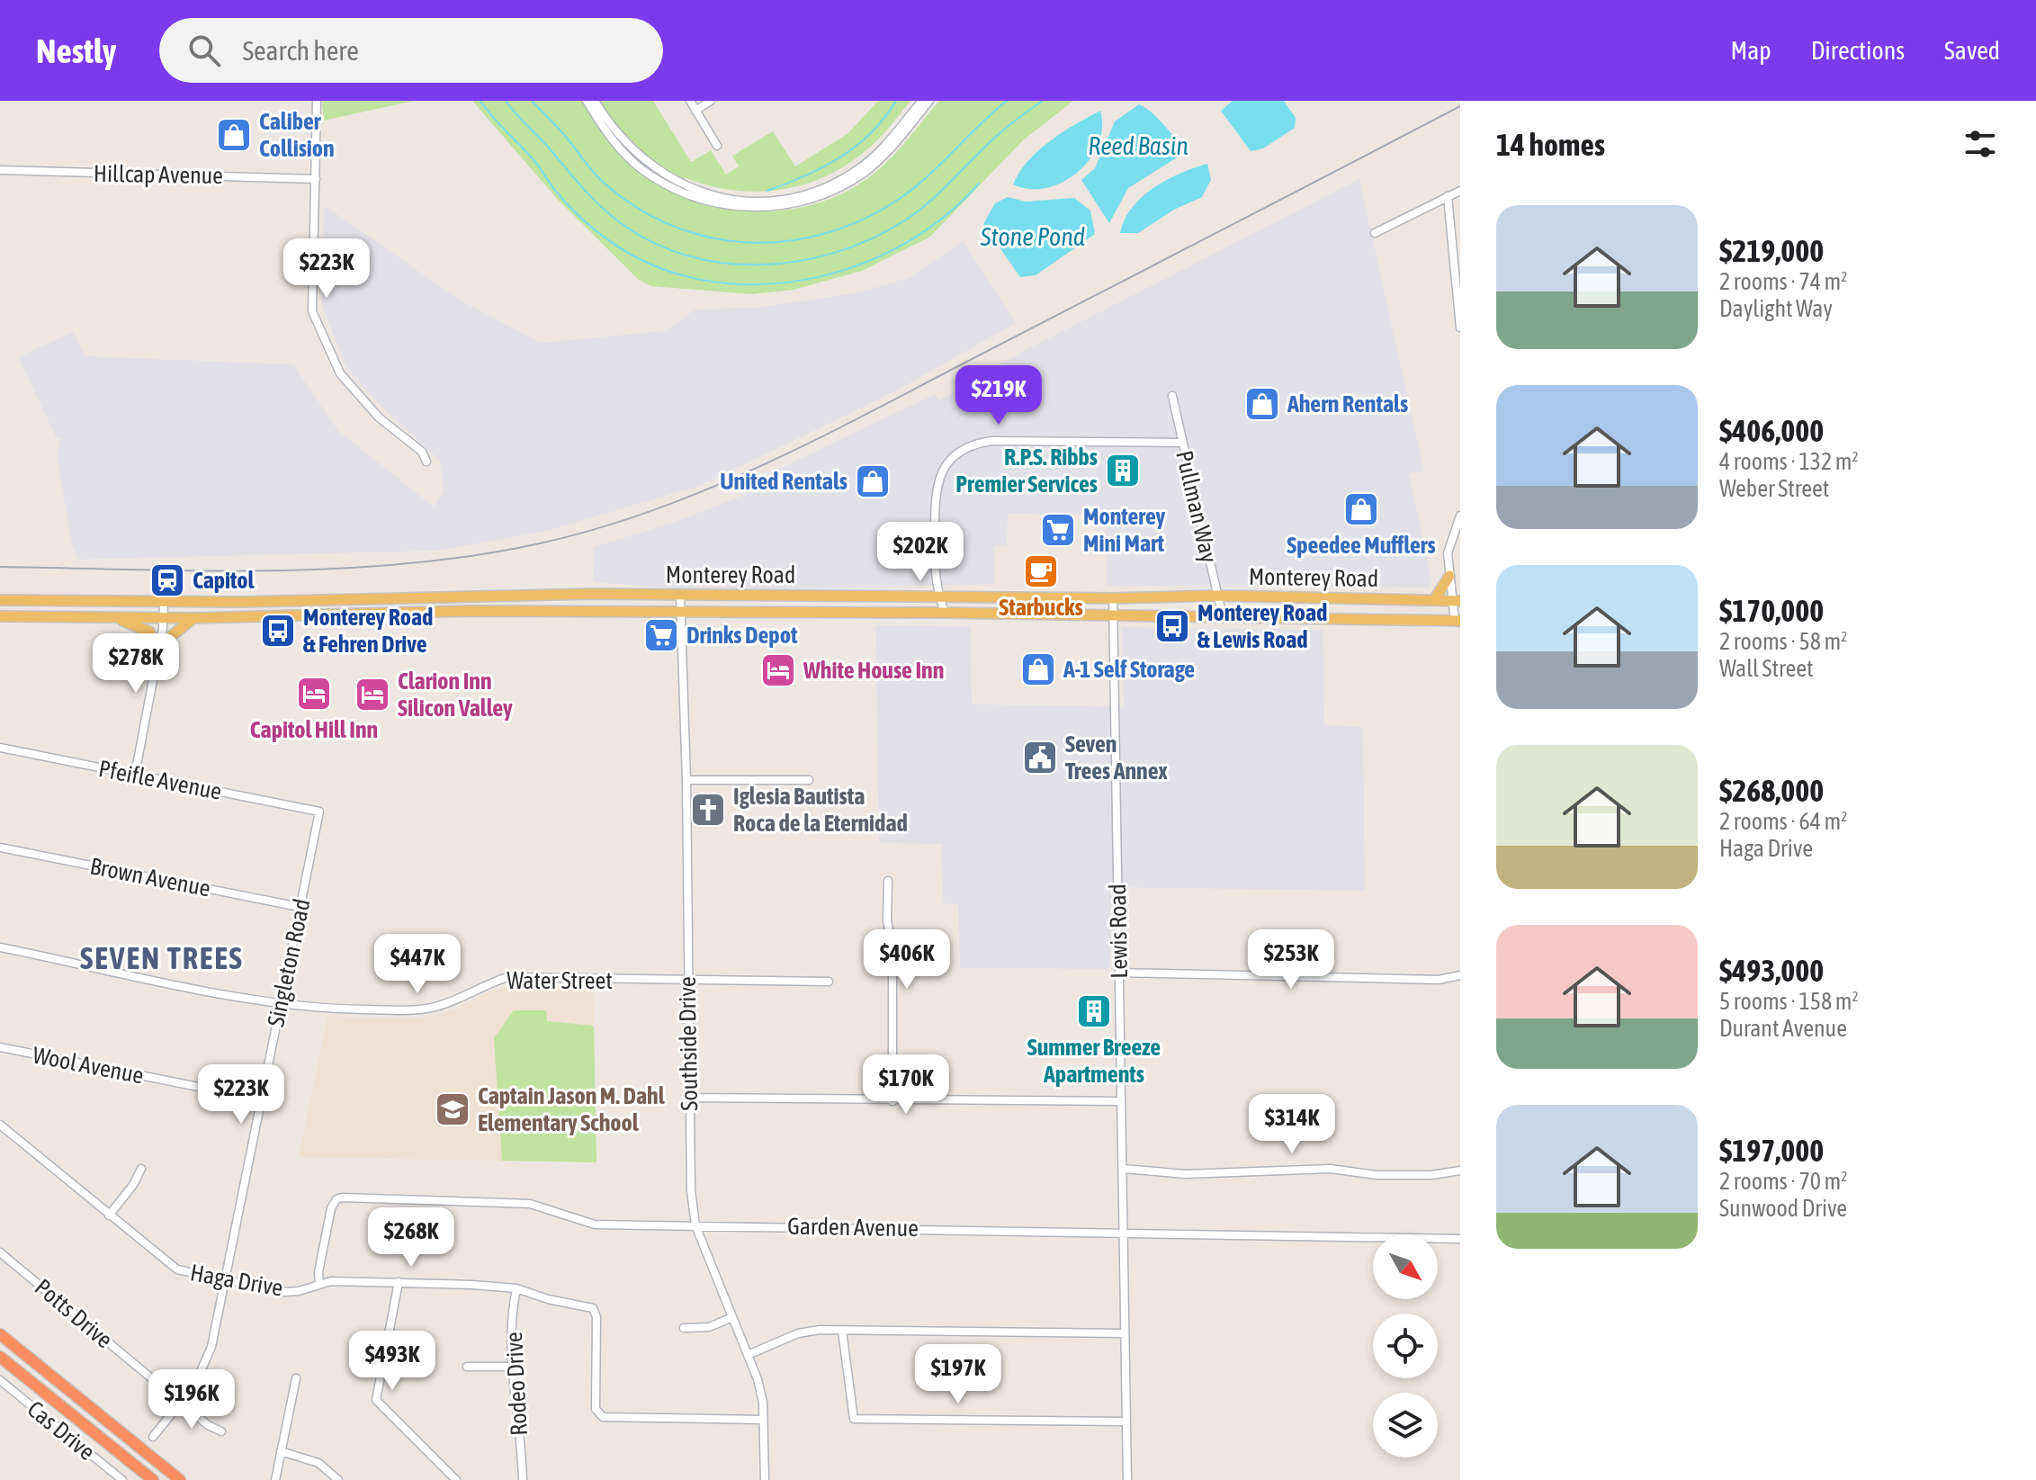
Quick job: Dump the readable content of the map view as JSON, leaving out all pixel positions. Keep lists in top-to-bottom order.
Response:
{
  "streets": {
    "main road": ["Monterey Road"],
    "street": [
      "Hillcap Avenue",
      "Pullman Way",
      "Pfeifle Avenue",
      "Brown Avenue",
      "Lewis Road",
      "Singleton Road",
      "Water Street",
      "Southside Drive",
      "Wool Avenue",
      "Garden Avenue",
      "Haga Drive",
      "Potts Drive",
      "Rodeo Drive",
      "Cas Drive"
    ]
  },
  "crossings": [
    ["Pullman Way", "Monterey Road"],
    ["Monterey Road", "Lewis Road"],
    ["Monterey Road", "Southside Drive"],
    ["Pfeifle Avenue", "Singleton Road"],
    ["Brown Avenue", "Singleton Road"],
    ["Lewis Road", "Garden Avenue"],
    ["Singleton Road", "Water Street"],
    ["Singleton Road", "Wool Avenue"],
    ["Singleton Road", "Haga Drive"],
    ["Singleton Road", "Potts Drive"],
    ["Water Street", "Southside Drive"],
    ["Southside Drive", "Garden Avenue"],
    ["Southside Drive", "Haga Drive"],
    ["Garden Avenue", "Haga Drive"],
    ["Haga Drive", "Rodeo Drive"]
  ],
  "districts": ["SEVEN TREES"],
  "water": ["Reed Basin", "Stone Pond"],
  "places": {
    "shop": [
      "Caliber Collision",
      "Ahern Rentals",
      "United Rentals",
      "Speedee Mufflers",
      "A-1 Self Storage"
    ],
    "building": ["R.P.S. Ribbs Premier Services", "Summer Breeze Apartments"],
    "supermarket": ["Monterey Mini Mart", "Drinks Depot"],
    "cafe": ["Starbucks"],
    "station": ["Capitol"],
    "bus stop": ["Monterey Road & Lewis Road", "Monterey Road & Fehren Drive"],
    "hotel": ["White House Inn", "Capitol Hill Inn", "Clarion Inn Silicon Valley"],
    "public building": ["Seven Trees Annex"],
    "church": ["Iglesia Bautista Roca de la Eternidad"],
    "school or university": ["Captain Jason M. Dahl Elementary School"]
  },
  "north": "bottom right",
  "page": {
    "header": "Nestly",
    "search": "Search here",
    "nav": ["Map", "Directions", "Saved"],
    "heading": "14 homes",
    "list": [
      {
        "name": "$219,000",
        "note": "2 rooms · 74 m² · Daylight Way"
      },
      {
        "name": "$406,000",
        "note": "4 rooms · 132 m² · Weber Street"
      },
      {
        "name": "$170,000",
        "note": "2 rooms · 58 m² · Wall Street"
      },
      {
        "name": "$268,000",
        "note": "2 rooms · 64 m² · Haga Drive"
      },
      {
        "name": "$493,000",
        "note": "5 rooms · 158 m² · Durant Avenue"
      },
      {
        "name": "$197,000",
        "note": "2 rooms · 70 m² · Sunwood Drive"
      }
    ],
    "price": [
      "$223K",
      "$219K",
      "$202K",
      "$278K",
      "$406K",
      "$253K",
      "$447K",
      "$170K",
      "$223K",
      "$314K",
      "$268K",
      "$493K",
      "$197K",
      "$196K"
    ]
  }
}
